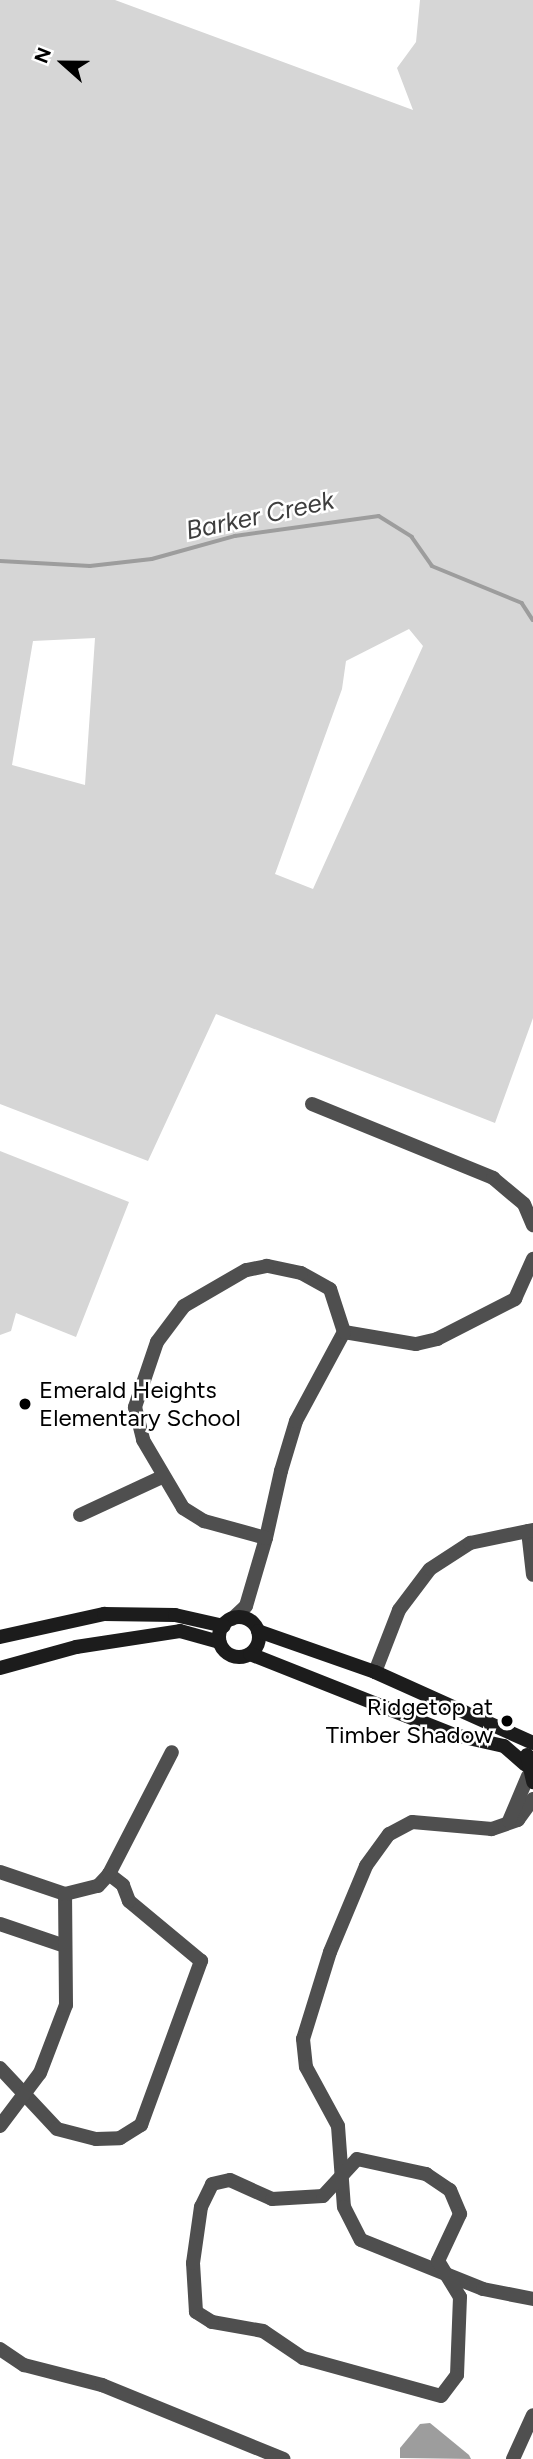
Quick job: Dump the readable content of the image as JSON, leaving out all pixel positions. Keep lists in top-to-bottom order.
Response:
{
  "water": ["Barker Creek"],
  "places": ["Emerald Heights Elementary School", "Ridgetop at Timber Shadow"],
  "north": "left"
}
